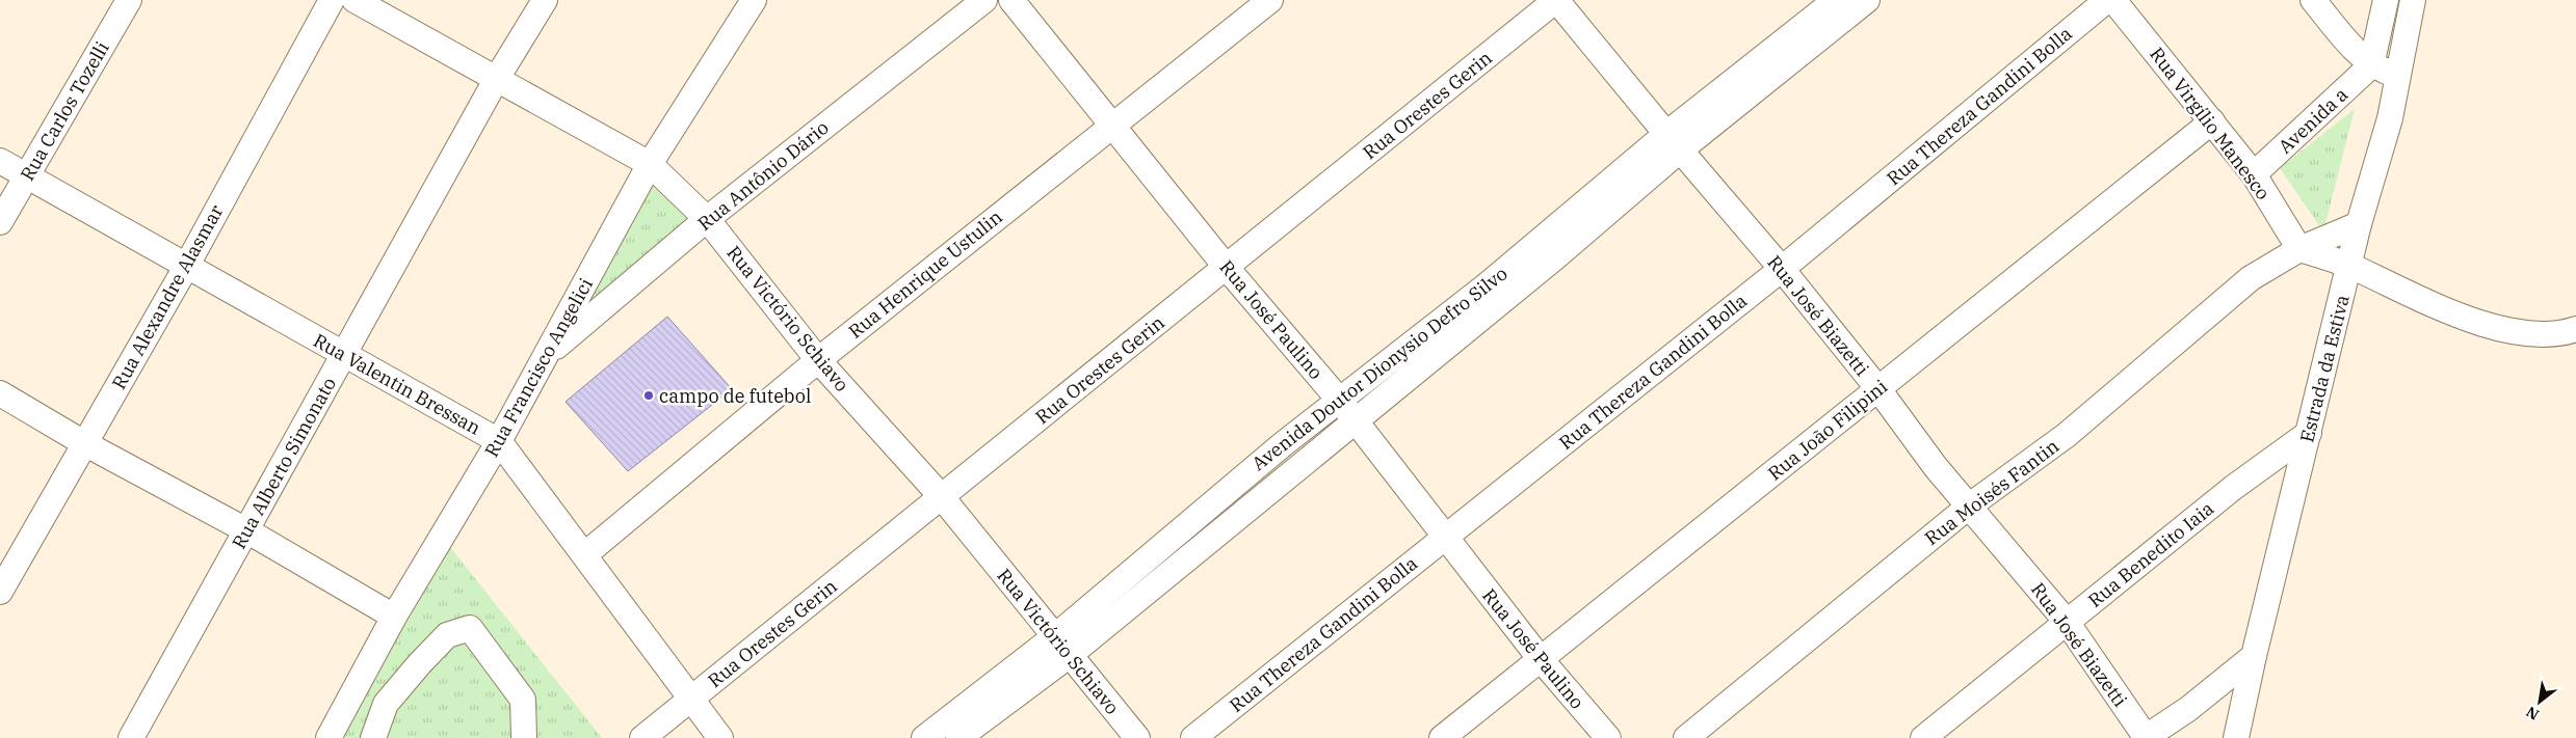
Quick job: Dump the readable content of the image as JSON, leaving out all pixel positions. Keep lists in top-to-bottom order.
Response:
{
  "streets": {
    "street": [
      "Rua Orestes Gerin",
      "Rua Thereza Gandini Bolla",
      "Rua Carlos Tozelli",
      "Avenida a",
      "Rua Virgílio Manesco",
      "Rua Antônio Dário",
      "Rua Henrique Ustulin",
      "Rua Alexandre Alasmar",
      "Rua José Biazetti",
      "Rua Victório Schiavo",
      "Rua José Paulino",
      "Rua Francisco Angelici",
      "Avenida Doutor Dionysio Defro Silvo",
      "Estrada da Estiva",
      "Rua Valentin Bressan",
      "Rua João Filipini",
      "Rua Alberto Simonato",
      "Rua Moisés Fantin",
      "Rua Benedito Iaia"
    ]
  },
  "crossings": [
    ["Rua Orestes Gerin", "Rua José Biazetti"],
    ["Rua Orestes Gerin", "Rua Victório Schiavo"],
    ["Rua Orestes Gerin", "Rua José Paulino"],
    ["Rua Orestes Gerin", "Rua Valentin Bressan"],
    ["Rua Thereza Gandini Bolla", "Rua José Biazetti"],
    ["Rua Thereza Gandini Bolla", "Rua José Paulino"],
    ["Rua Carlos Tozelli", "Rua Valentin Bressan"],
    ["Avenida a", "Rua Virgílio Manesco"],
    ["Rua Virgílio Manesco", "Rua João Filipini"],
    ["Rua Virgílio Manesco", "Rua Moisés Fantin"],
    ["Rua Antônio Dário", "Rua Victório Schiavo"],
    ["Rua Antônio Dário", "Rua Francisco Angelici"],
    ["Rua Henrique Ustulin", "Rua Victório Schiavo"],
    ["Rua Henrique Ustulin", "Rua José Paulino"],
    ["Rua Henrique Ustulin", "Rua Valentin Bressan"],
    ["Rua Alexandre Alasmar", "Rua Valentin Bressan"],
    ["Rua José Biazetti", "Avenida Doutor Dionysio Defro Silvo"],
    ["Rua José Biazetti", "Rua João Filipini"],
    ["Rua José Biazetti", "Rua Moisés Fantin"],
    ["Rua José Biazetti", "Rua Benedito Iaia"],
    ["Rua Victório Schiavo", "Rua Francisco Angelici"],
    ["Rua Victório Schiavo", "Avenida Doutor Dionysio Defro Silvo"],
    ["Rua Victório Schiavo", "Rua Alberto Simonato"],
    ["Rua José Paulino", "Avenida Doutor Dionysio Defro Silvo"],
    ["Rua José Paulino", "Rua João Filipini"],
    ["Rua Francisco Angelici", "Rua Valentin Bressan"],
    ["Estrada da Estiva", "Rua Benedito Iaia"],
    ["Rua Valentin Bressan", "Rua Alberto Simonato"]
  ],
  "places": ["campo de futebol"],
  "north": "bottom left"
}
